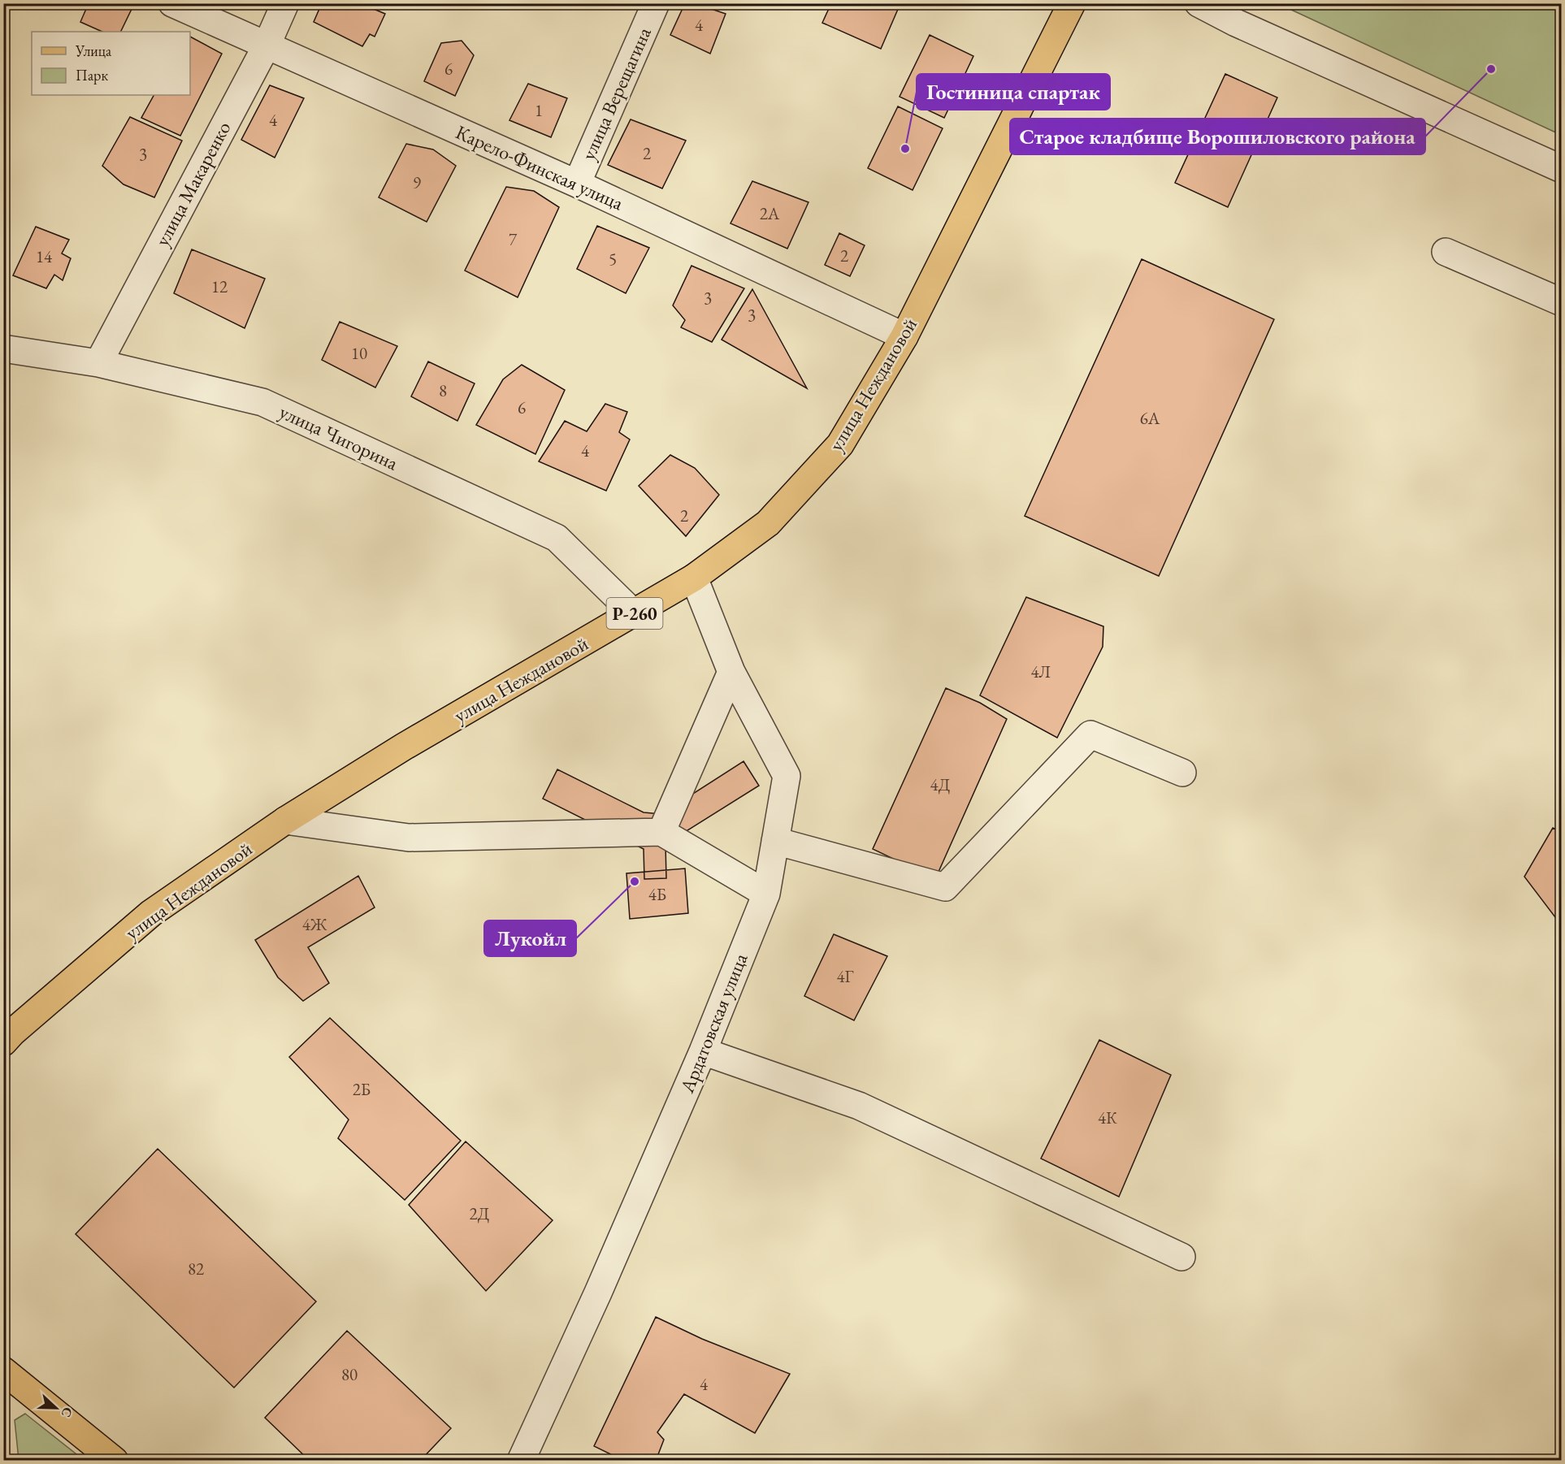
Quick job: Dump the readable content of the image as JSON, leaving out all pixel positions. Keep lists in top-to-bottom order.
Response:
{
  "streets": {
    "main road": ["улица Неждановой", "Р-260"],
    "street": [
      "улица Верещагина",
      "Карело-Финская улица",
      "улица Макаренко",
      "улица Чигорина",
      "Ардатовская улица"
    ]
  },
  "crossings": [
    ["улица Верещагина", "Карело-Финская улица"],
    ["Карело-Финская улица", "улица Макаренко"],
    ["Карело-Финская улица", "улица Неждановой"],
    ["улица Макаренко", "улица Чигорина"],
    ["улица Неждановой", "улица Чигорина"],
    ["улица Неждановой", "Ардатовская улица"]
  ],
  "places": ["Старое кладбище Ворошиловского района", "Гостиница спартак", "Лукойл"],
  "house_numbers": [
    "4",
    "6",
    "1",
    "4",
    "2",
    "3",
    "9",
    "2А",
    "7",
    "2",
    "14",
    "5",
    "12",
    "3",
    "3",
    "10",
    "8",
    "6",
    "6А",
    "4",
    "2",
    "4Л",
    "4Д",
    "4Б",
    "4Ж",
    "4Г",
    "2Б",
    "4К",
    "2Д",
    "82",
    "80",
    "4"
  ],
  "legend": ["Улица", "Парк"],
  "north": "right"
}
